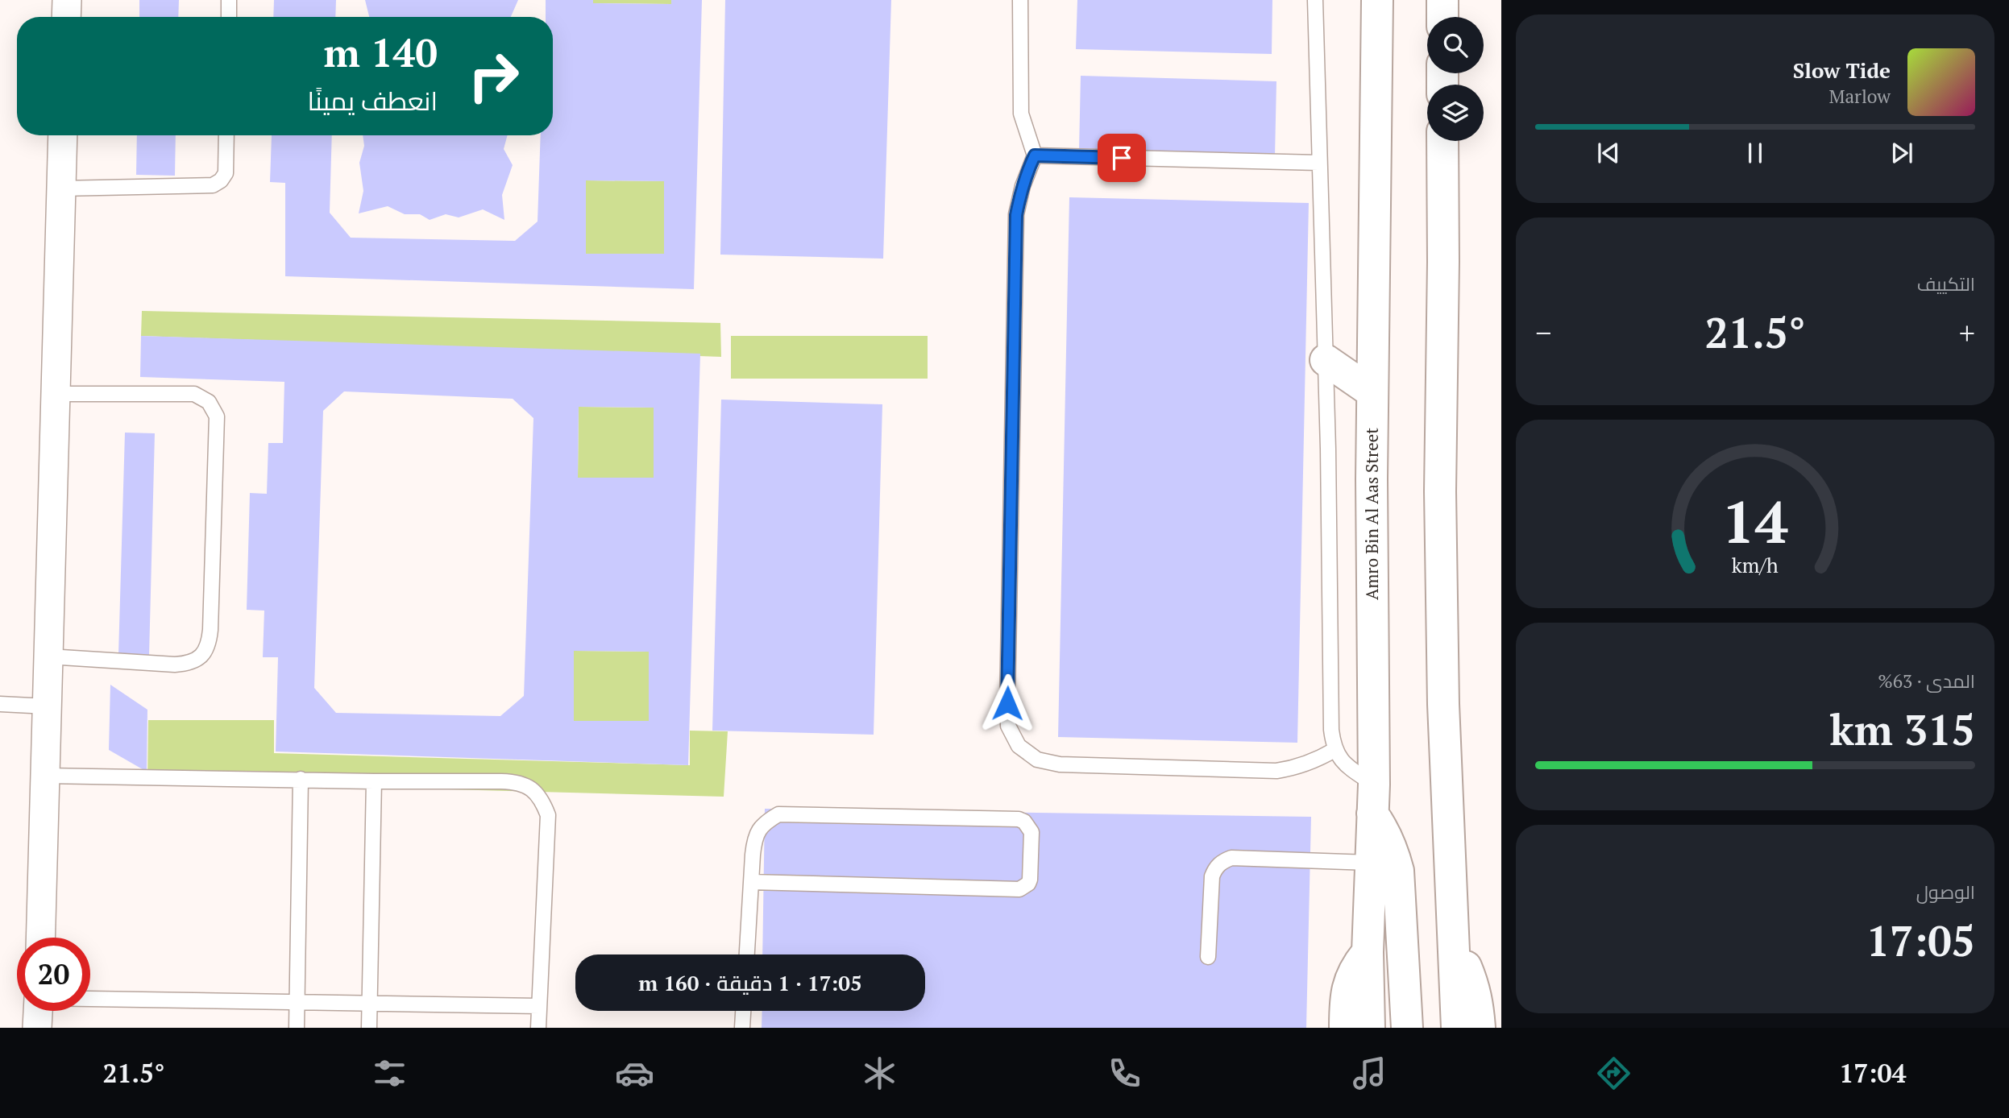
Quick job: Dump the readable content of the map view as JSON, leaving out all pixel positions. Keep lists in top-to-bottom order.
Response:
{
  "streets": {
    "main road": ["Amro Bin Al Aas Street"]
  },
  "page": {
    "turn": ["140 m", "انعطف يمينًا"],
    "song": ["Slow Tide", "Marlow"],
    "tile": [
      "التكييف",
      ["المدى · 63%", "315 km"],
      ["الوصول", "17:05"]
    ],
    "heat": ["−", "21.5°", "+"],
    "limit": "20",
    "trip": "17:05 · 1 دقيقة · 160 m",
    "tabs": ["17:04", "21.5°"],
    "gauge": ["14", "km/h"]
  }
}
